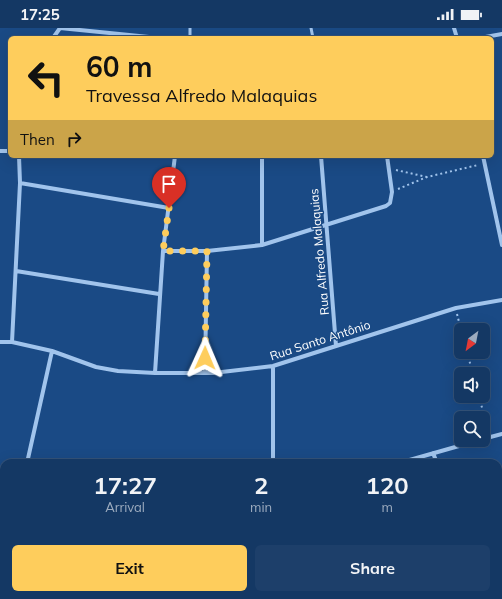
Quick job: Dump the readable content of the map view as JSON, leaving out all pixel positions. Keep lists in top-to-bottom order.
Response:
{
  "streets": {
    "street": ["Rua Alfredo Malaquias", "Rua Santo Antônio"]
  },
  "crossings": [
    ["Rua Alfredo Malaquias", "Rua Santo Antônio"]
  ],
  "north": "bottom left",
  "page": {
    "status": "17:25",
    "turn": ["60 m", "Travessa Alfredo Malaquias"],
    "then": "Then",
    "eta": [
      "17:27",
      "Arrival",
      "2",
      "min",
      "120",
      "m"
    ],
    "buttons": ["Exit", "Share"]
  }
}
